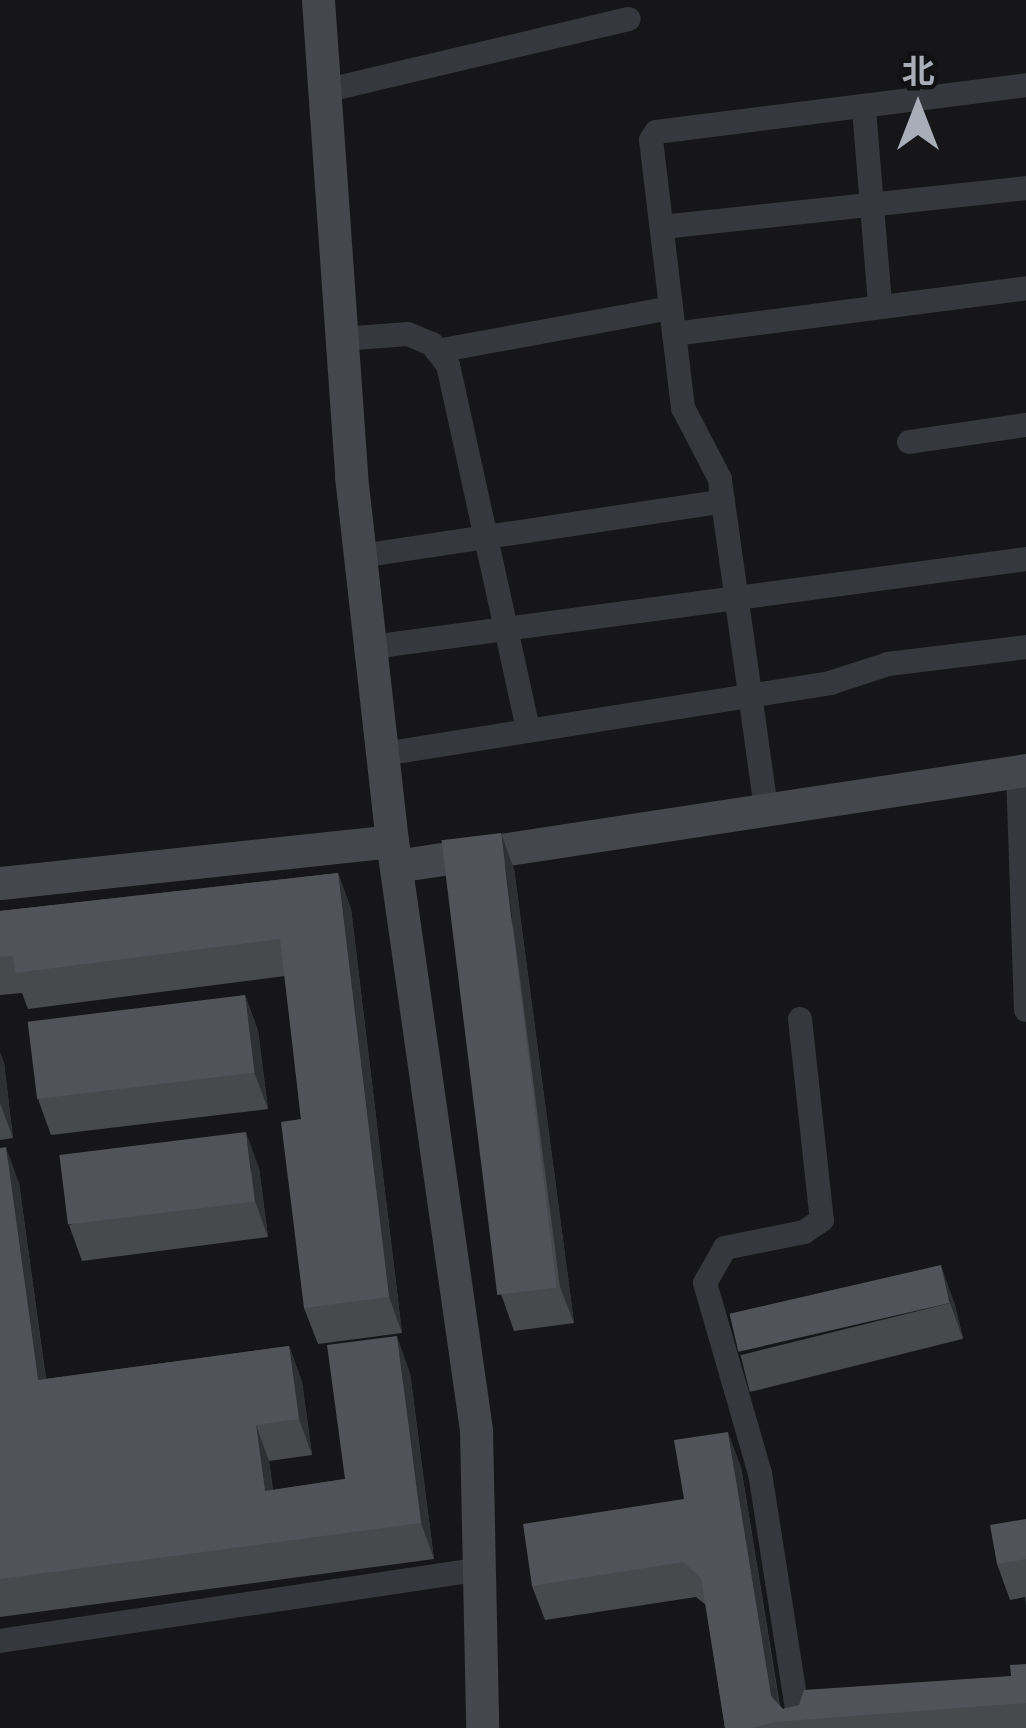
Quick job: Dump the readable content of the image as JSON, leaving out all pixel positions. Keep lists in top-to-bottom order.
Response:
{
  "north": "top"
}
